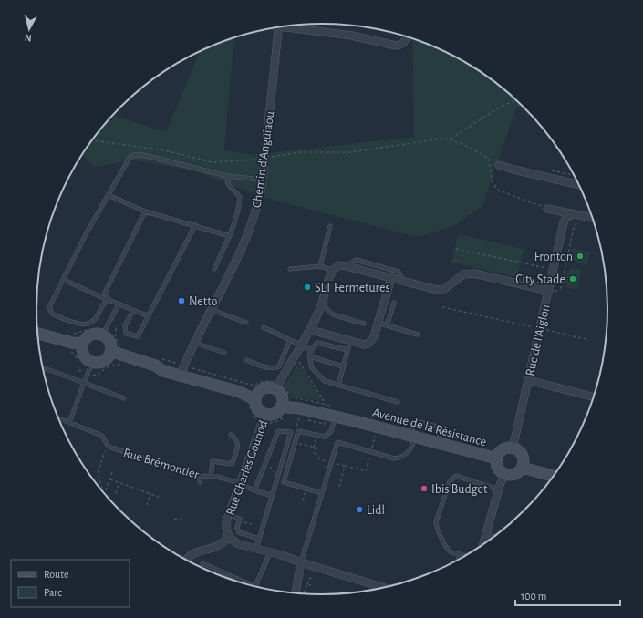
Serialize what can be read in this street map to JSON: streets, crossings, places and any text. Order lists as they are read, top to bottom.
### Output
{
  "streets": {
    "main road": ["Avenue de la Résistance"],
    "street": ["Chemin d'Anguiaou", "Rue de l'Aiglon", "Rue Charles Gounod"],
    "lane": ["Rue Brémontier"]
  },
  "crossings": [
    ["Rue de l'Aiglon", "Avenue de la Résistance"],
    ["Rue Brémontier", "Rue Charles Gounod"]
  ],
  "places": [
    "Fronton",
    "City Stade",
    "SLT Fermetures",
    "Netto",
    "Ibis Budget",
    "Lidl"
  ],
  "legend": ["Route", "Parc"],
  "scale_bar": "100 m",
  "north": "bottom"
}
